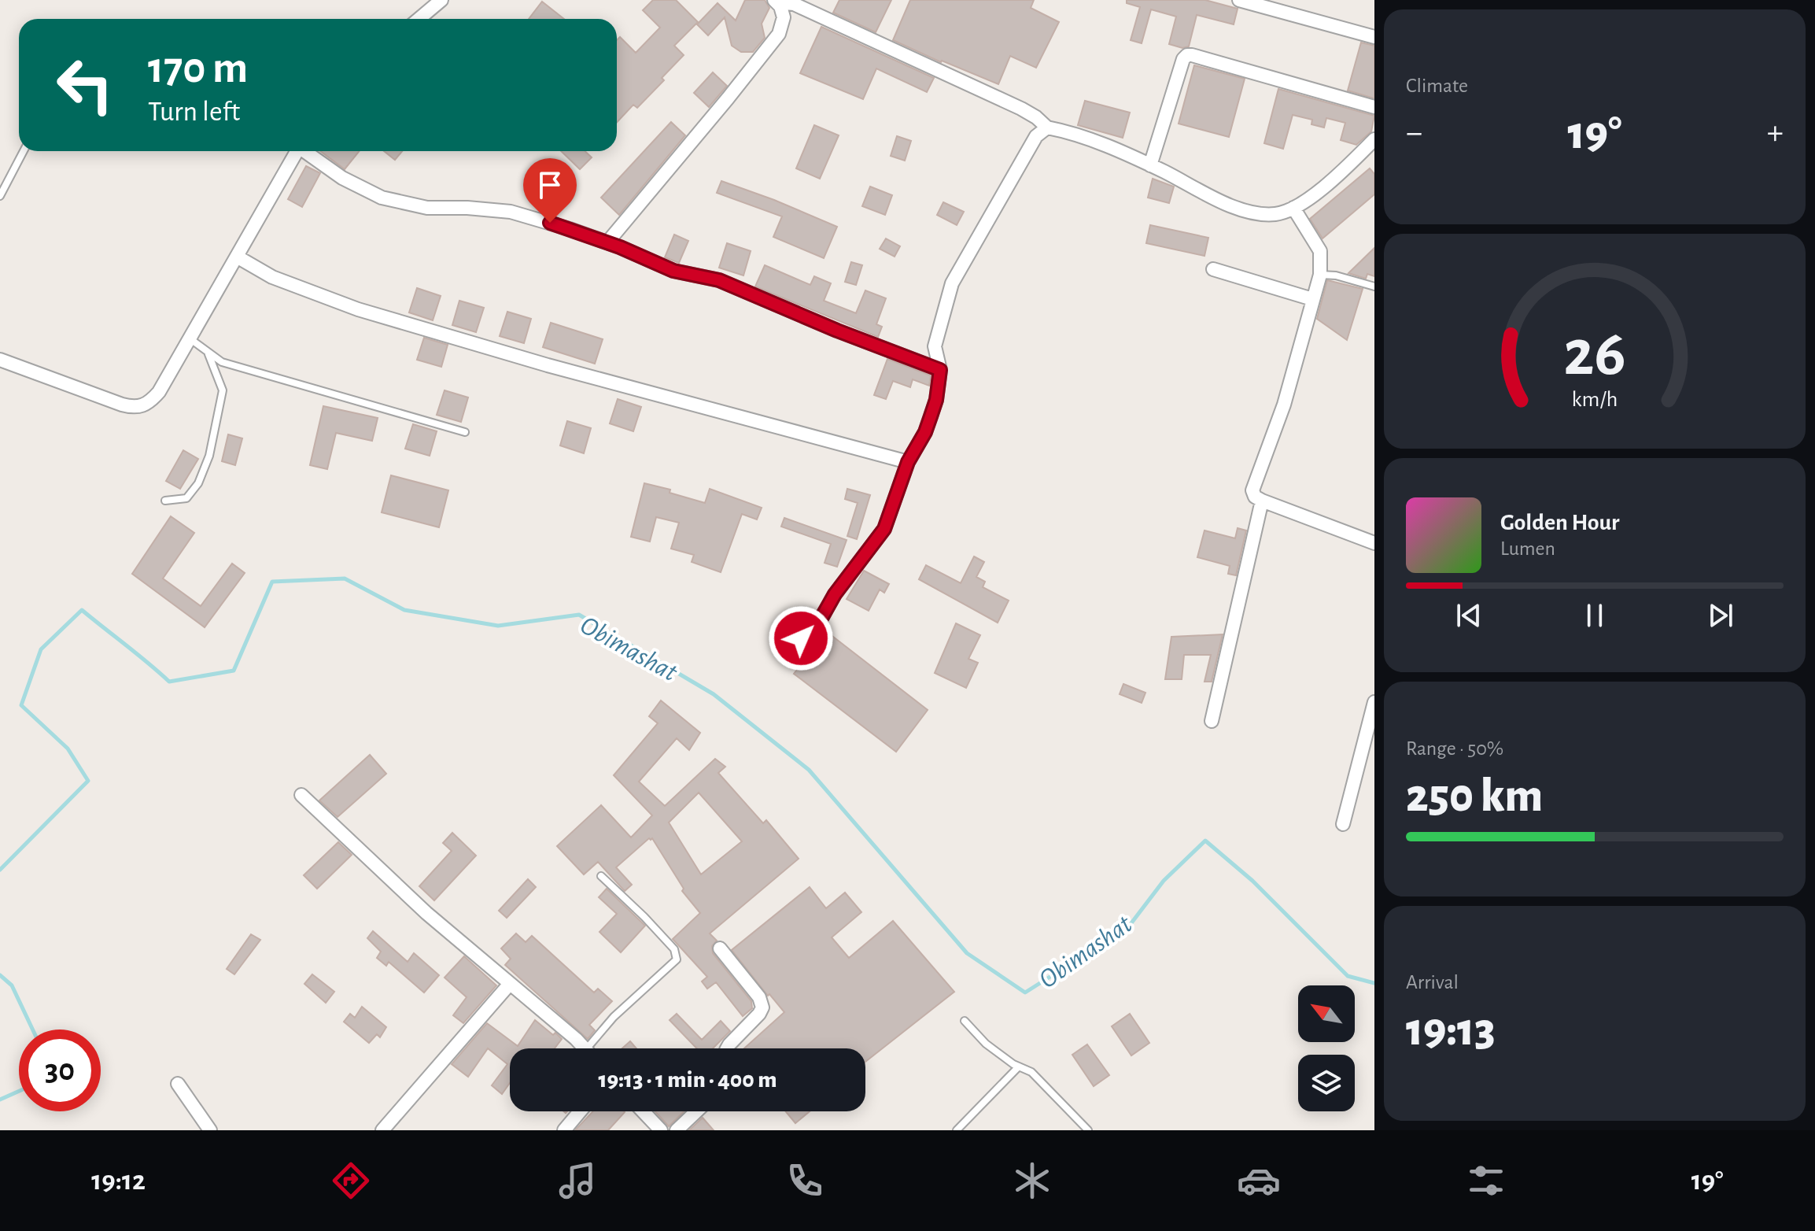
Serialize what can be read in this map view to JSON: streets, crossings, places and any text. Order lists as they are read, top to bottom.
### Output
{
  "water": ["Obimashat"],
  "north": "top left",
  "page": {
    "tile": [
      "Climate",
      ["Range · 50%", "250 km"],
      ["Arrival", "19:13"]
    ],
    "turn": ["170 m", "Turn left"],
    "heat": ["−", "19°", "+"],
    "song": ["Golden Hour", "Lumen"],
    "limit": "30",
    "trip": "19:13 · 1 min · 400 m",
    "tabs": ["19:12", "19°"],
    "gauge": ["26", "km/h"]
  }
}
